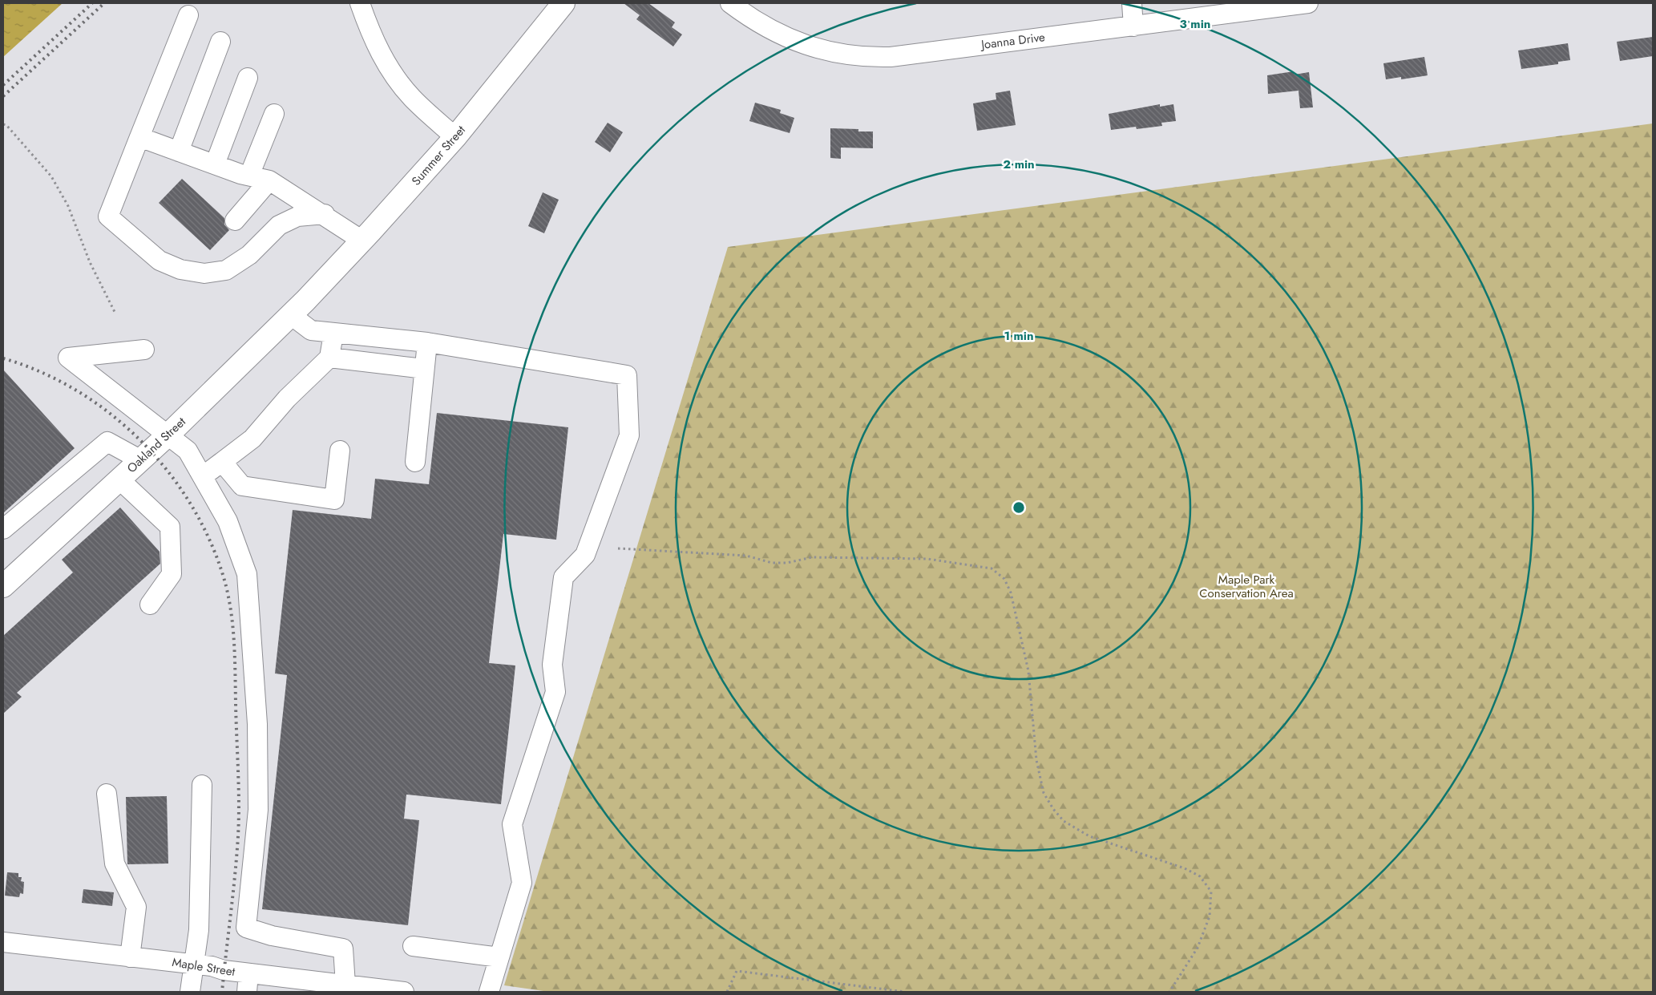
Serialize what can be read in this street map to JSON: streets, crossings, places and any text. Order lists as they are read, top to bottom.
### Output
{
  "streets": {
    "main road": ["Summer Street", "Oakland Street"],
    "street": ["Joanna Drive", "Maple Street"]
  },
  "crossings": [
    ["Summer Street", "Oakland Street"]
  ],
  "parks": ["Maple Park Conservation Area"],
  "rings": ["3 min", "2 min", "1 min"]
}
